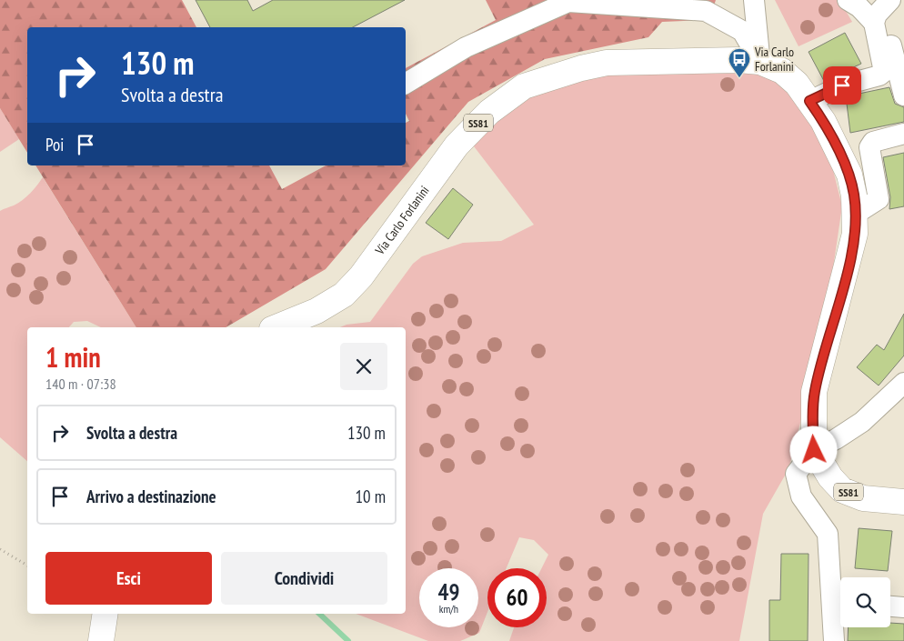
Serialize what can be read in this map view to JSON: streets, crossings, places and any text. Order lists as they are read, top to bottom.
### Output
{
  "streets": {
    "main road": ["SS81", "Via Carlo Forlanini"]
  },
  "crossings": [
    ["SS81", "Via Carlo Forlanini"]
  ],
  "places": {
    "bus stop": ["Via Carlo Forlanini"]
  },
  "page": {
    "turn": ["130 m", "Svolta a destra"],
    "then": "Poi",
    "heading": ["1 min", "140 m · 07:38"],
    "list": [
      {
        "name": "Svolta a destra",
        "value": "130 m"
      },
      {
        "name": "Arrivo a destinazione",
        "value": "10 m"
      }
    ],
    "buttons": ["Esci", "Condividi"],
    "speed": "49 km/h",
    "limit": "60"
  }
}
